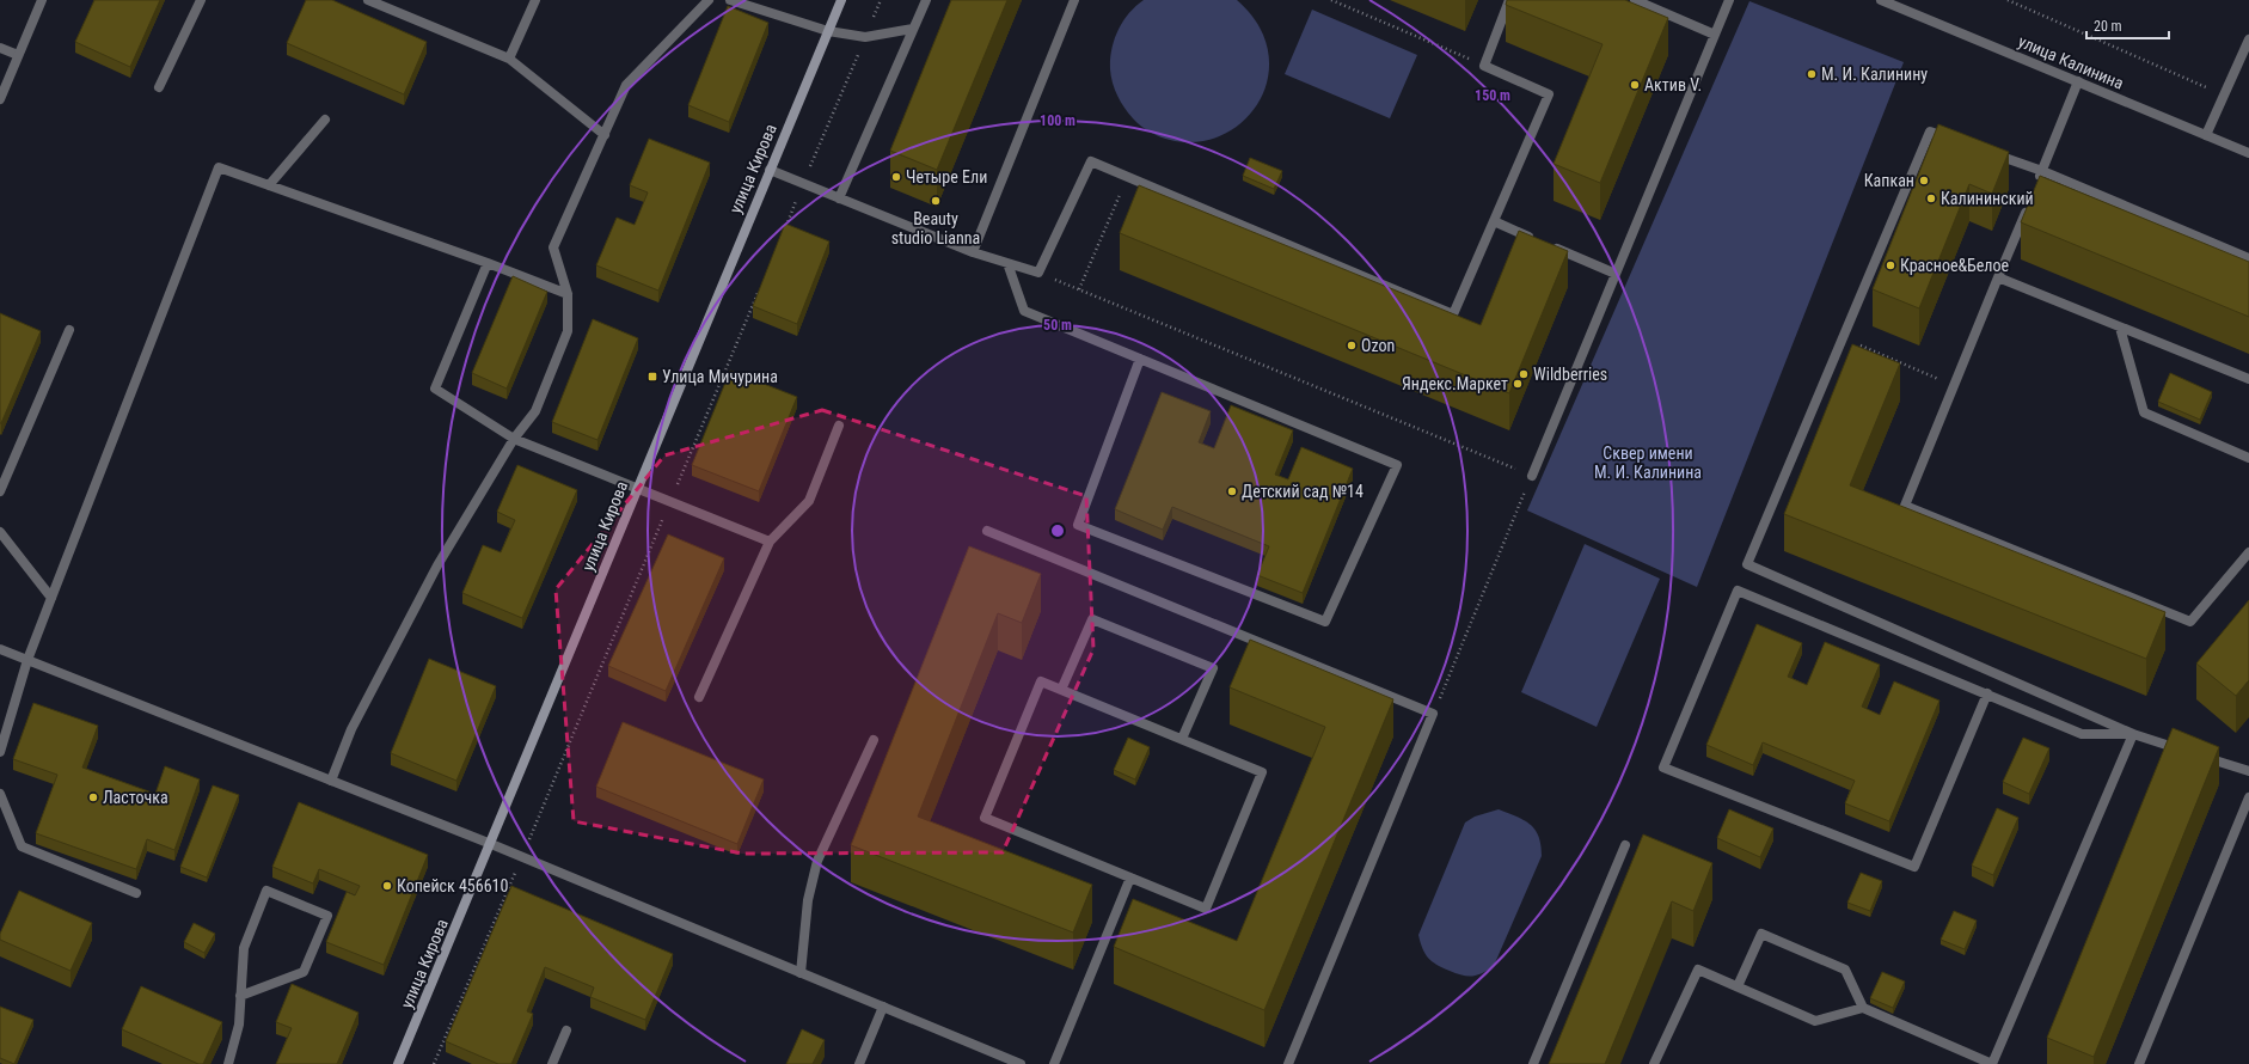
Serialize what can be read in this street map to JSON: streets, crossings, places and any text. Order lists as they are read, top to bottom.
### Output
{
  "streets": {
    "main road": ["улица Кирова"],
    "street": ["улица Калинина"]
  },
  "parks": ["Сквер имени М. И. Калинина"],
  "places": {
    "other": [
      "М. И. Калинину",
      "Актив V.",
      "Четыре Ели",
      "Капкан",
      "Калининский",
      "Beauty studio Lianna",
      "Красное&Белое",
      "Ozon",
      "Wildberries",
      "Яндекс.Маркет",
      "Детский сад №14",
      "Ласточка",
      "Копейск 456610"
    ],
    "transit": ["Улица Мичурина"]
  },
  "scale_bar": "20 m",
  "rings": ["150 m", "100 m", "50 m"]
}
